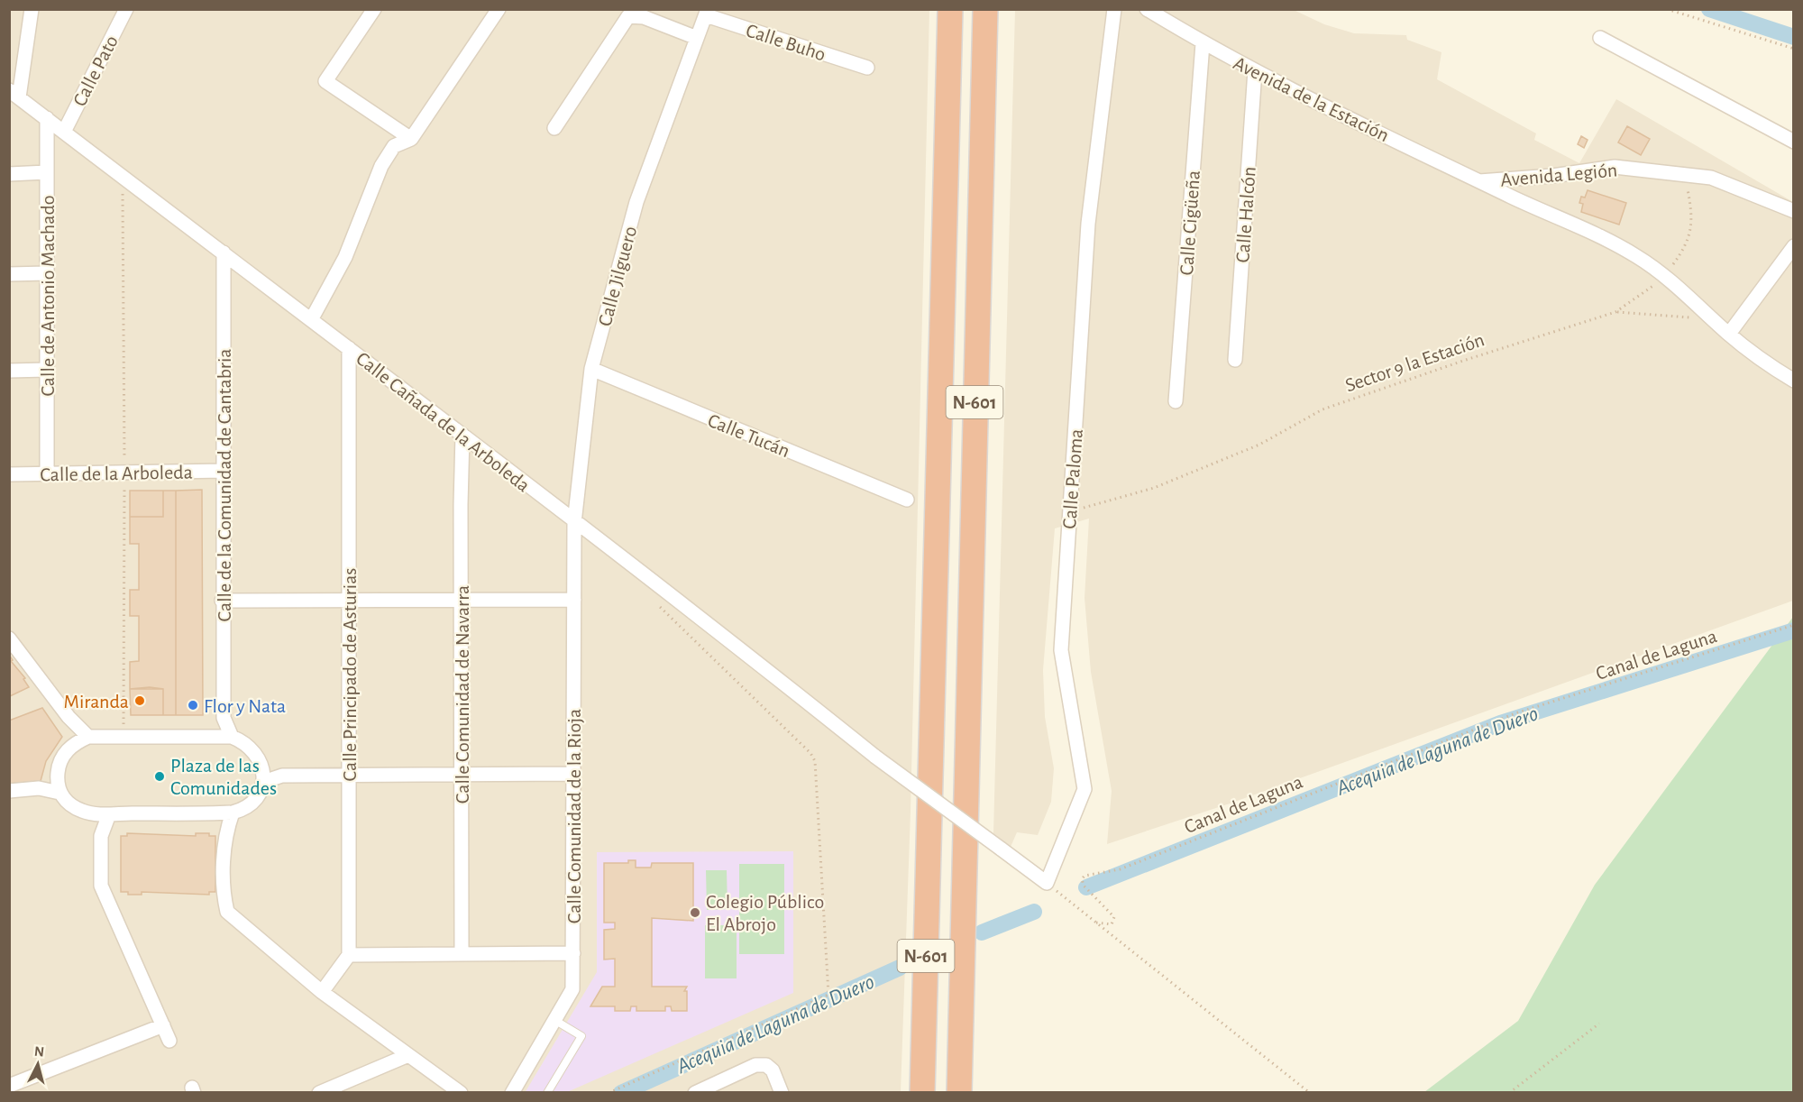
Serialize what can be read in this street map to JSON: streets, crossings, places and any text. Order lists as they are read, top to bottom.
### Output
{
  "streets": {
    "highway": ["N-601"],
    "street": [
      "Calle Buho",
      "Calle Pato",
      "Avenida de la Estación",
      "Avenida Legión",
      "Calle Halcón",
      "Calle Cigüeña",
      "Calle Jilguero",
      "Calle de Antonio Machado",
      "Calle Cañada de la Arboleda",
      "Calle Tucán",
      "Calle de la Arboleda",
      "Calle Paloma",
      "Calle de la Comunidad de Cantabria",
      "Calle Principado de Asturias",
      "Calle Comunidad de Navarra",
      "Calle Comunidad de la Rioja"
    ],
    "path": ["Sector 9 la Estación", "Canal de Laguna"]
  },
  "crossings": [
    ["Calle Buho", "Calle Jilguero"],
    ["Calle Pato", "Calle Cañada de la Arboleda"],
    ["Avenida de la Estación", "Avenida Legión"],
    ["Avenida de la Estación", "Calle Halcón"],
    ["Avenida de la Estación", "Calle Cigüeña"],
    ["Avenida de la Estación", "Sector 9 la Estación"],
    ["Avenida Legión", "Sector 9 la Estación"],
    ["Calle Jilguero", "Calle Cañada de la Arboleda"],
    ["Calle Jilguero", "Calle Tucán"],
    ["Calle Jilguero", "Calle Comunidad de la Rioja"],
    ["Calle de Antonio Machado", "Calle Cañada de la Arboleda"],
    ["Calle de Antonio Machado", "Calle de la Arboleda"],
    ["Sector 9 la Estación", "Calle Paloma"],
    ["Calle Cañada de la Arboleda", "Calle Paloma"],
    ["Calle Cañada de la Arboleda", "Calle de la Comunidad de Cantabria"],
    ["Calle Cañada de la Arboleda", "Calle Principado de Asturias"],
    ["Calle Cañada de la Arboleda", "Calle Comunidad de Navarra"],
    ["Calle Cañada de la Arboleda", "Calle Comunidad de la Rioja"],
    ["Calle de la Arboleda", "Calle de la Comunidad de Cantabria"]
  ],
  "water": ["Acequia de Laguna de Duero"],
  "places": [
    "Miranda",
    "Flor y Nata",
    "Plaza de las Comunidades",
    "Colegio Público El Abrojo"
  ],
  "north": "top"
}
